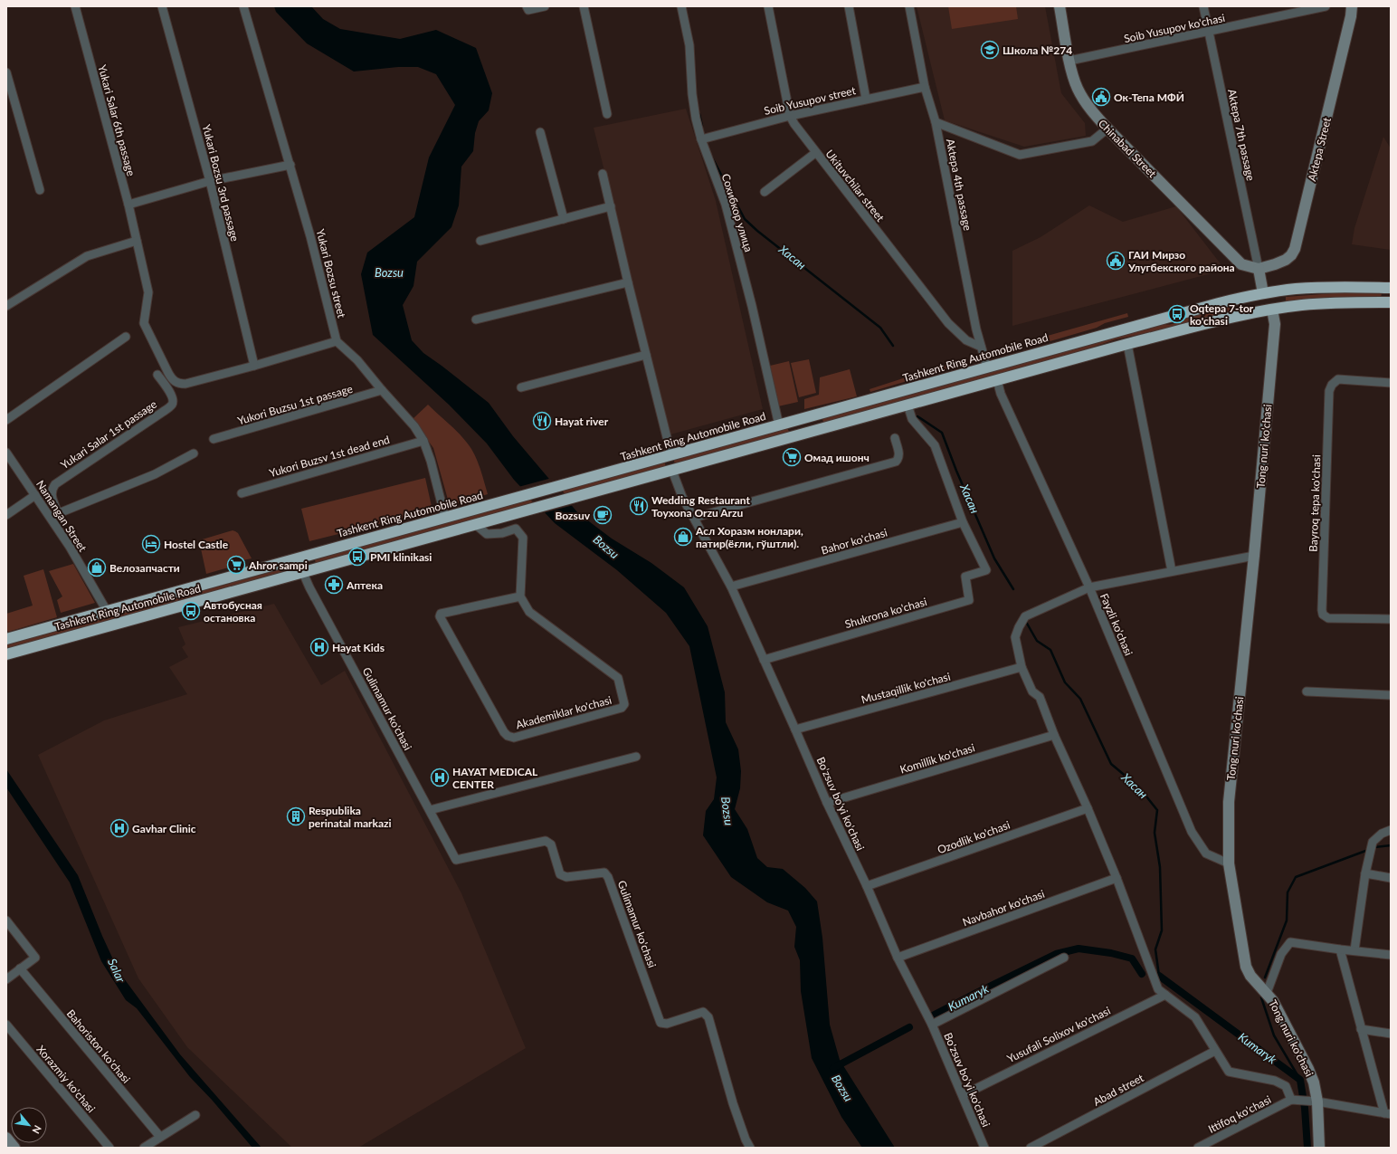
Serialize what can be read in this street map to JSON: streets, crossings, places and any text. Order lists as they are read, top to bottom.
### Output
{
  "streets": {
    "highway": ["Tashkent Ring Automobile Road"],
    "street": [
      "Soib Yusupov ko'chasi",
      "Soib Yusupov street",
      "Yukari Salar 6th passage",
      "Aktepa 7th passage",
      "Chinabad Street",
      "Aktepa Street",
      "Yukari Bozsu 3rd passage",
      "Aktepa 4th passage",
      "Ukituvchilar street",
      "Сохибкор улица",
      "Yukari Bozsu street",
      "Yukori Buzsu 1st passage",
      "Yukari Salar 1st passage",
      "Tong nuri ko'chasi",
      "Yukori Buzsv 1st dead end",
      "Bayroq tepa ko'chasi",
      "Namangan Street",
      "Bahor ko'chasi",
      "Shukrona ko'chasi",
      "Fayzli ko'chasi",
      "Mustaqillik ko'chasi",
      "Gulimamur ko'chasi",
      "Akademiklar ko'chasi",
      "Komillik ko'chasi",
      "Bo'zsuv bo'yi ko'chasi",
      "Ozodlik ko'chasi",
      "Navbahor ko'chasi",
      "Yusufali Solixov ko'chasi",
      "Bahoriston ko'chasi",
      "Xorazmiy ko'chasi",
      "Abad street",
      "Ittifoq ko'chasi"
    ]
  },
  "crossings": [
    ["Soib Yusupov ko'chasi", "Aktepa 7th passage"],
    ["Soib Yusupov ko'chasi", "Chinabad Street"],
    ["Soib Yusupov street", "Aktepa 4th passage"],
    ["Soib Yusupov street", "Ukituvchilar street"],
    ["Soib Yusupov street", "Сохибкор улица"],
    ["Yukari Salar 6th passage", "Yukari Bozsu 3rd passage"],
    ["Yukari Salar 6th passage", "Yukari Bozsu street"],
    ["Aktepa 7th passage", "Chinabad Street"],
    ["Aktepa 7th passage", "Aktepa Street"],
    ["Chinabad Street", "Aktepa Street"],
    ["Aktepa 4th passage", "Ukituvchilar street"],
    ["Aktepa 4th passage", "Tashkent Ring Automobile Road"],
    ["Сохибкор улица", "Tashkent Ring Automobile Road"],
    ["Tashkent Ring Automobile Road", "Tong nuri ko'chasi"],
    ["Tashkent Ring Automobile Road", "Namangan Street"],
    ["Tashkent Ring Automobile Road", "Fayzli ko'chasi"],
    ["Tashkent Ring Automobile Road", "Gulimamur ko'chasi"],
    ["Tashkent Ring Automobile Road", "Bo'zsuv bo'yi ko'chasi"],
    ["Tong nuri ko'chasi", "Fayzli ko'chasi"],
    ["Bahor ko'chasi", "Shukrona ko'chasi"],
    ["Bahor ko'chasi", "Bo'zsuv bo'yi ko'chasi"],
    ["Shukrona ko'chasi", "Bo'zsuv bo'yi ko'chasi"],
    ["Mustaqillik ko'chasi", "Bo'zsuv bo'yi ko'chasi"],
    ["Komillik ko'chasi", "Bo'zsuv bo'yi ko'chasi"],
    ["Bo'zsuv bo'yi ko'chasi", "Ozodlik ko'chasi"],
    ["Bo'zsuv bo'yi ko'chasi", "Navbahor ko'chasi"],
    ["Bo'zsuv bo'yi ko'chasi", "Yusufali Solixov ko'chasi"]
  ],
  "water": [
    "Хасан",
    "Bozsu",
    "Salar",
    "Kumaryk"
  ],
  "places": {
    "school or university": ["Школа №274"],
    "public building": ["Ок-Тепа МФЙ", "ГАИ Мирзо Улугбекского района"],
    "bus stop": ["Oqtepa 7-tor ko'chasi", "PMI klinikasi", "Автобусная остановка"],
    "restaurant": ["Hayat river", "Wedding Restaurant Toyxona Orzu Arzu"],
    "supermarket": ["Омад ишонч", "Ahror sampi"],
    "cafe": ["Bozsuv"],
    "shop": ["Асл Хоразм нонлари, патир(ёғли, гўштли).", "Велозапчасти"],
    "hotel": ["Hostel Castle"],
    "pharmacy": ["Аптека"],
    "hospital": ["Hayat Kids", "HAYAT MEDICAL CENTER", "Gavhar Clinic"],
    "building": ["Respublika perinatal markazi"]
  },
  "north": "bottom right"
}
